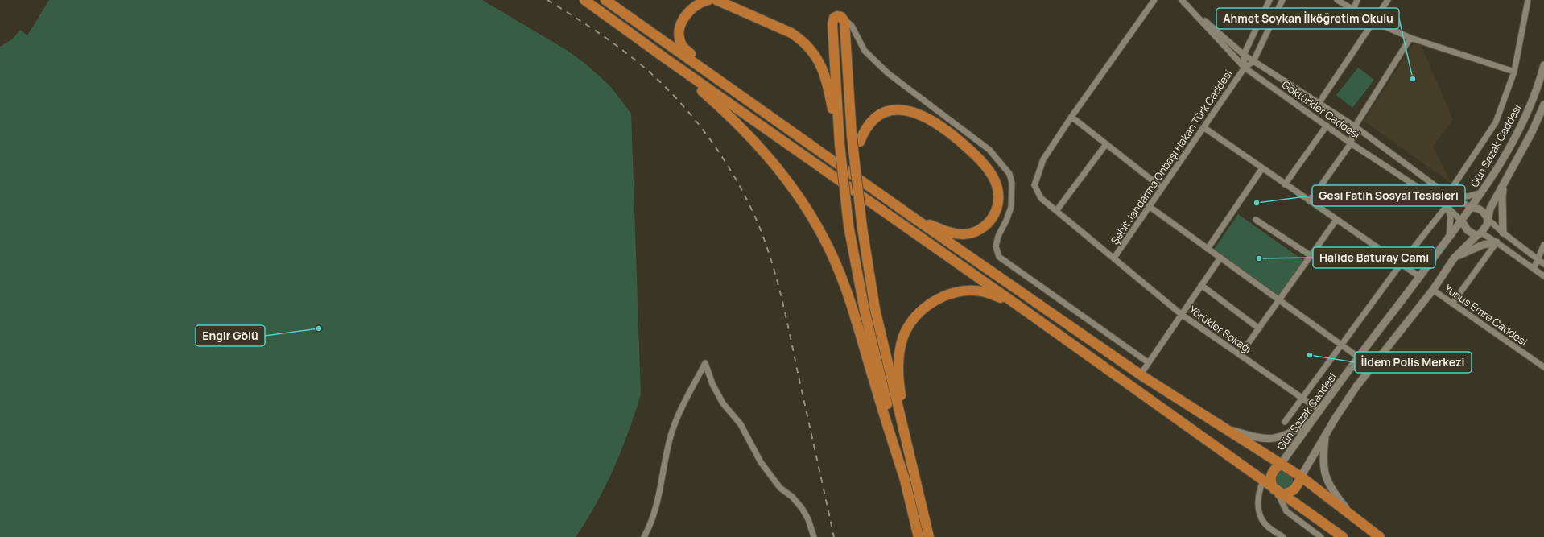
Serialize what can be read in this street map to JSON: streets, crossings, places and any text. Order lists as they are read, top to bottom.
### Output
{
  "streets": {
    "street": [
      "Göktürkler Caddesi",
      "Gün Sazak Caddesi",
      "Şehit Jandarma Onbaşı Hakan Türk Caddesi",
      "Yunus Emre Caddesi",
      "Yörükler Sokağı"
    ]
  },
  "crossings": [
    ["Göktürkler Caddesi", "Gün Sazak Caddesi"],
    ["Göktürkler Caddesi", "Şehit Jandarma Onbaşı Hakan Türk Caddesi"],
    ["Gün Sazak Caddesi", "Yörükler Sokağı"],
    ["Şehit Jandarma Onbaşı Hakan Türk Caddesi", "Yörükler Sokağı"]
  ],
  "places": [
    "Ahmet Soykan İlköğretim Okulu",
    "Gesi Fatih Sosyal Tesisleri",
    "Halide Baturay Cami",
    "Engir Gölü",
    "İldem Polis Merkezi"
  ]
}
